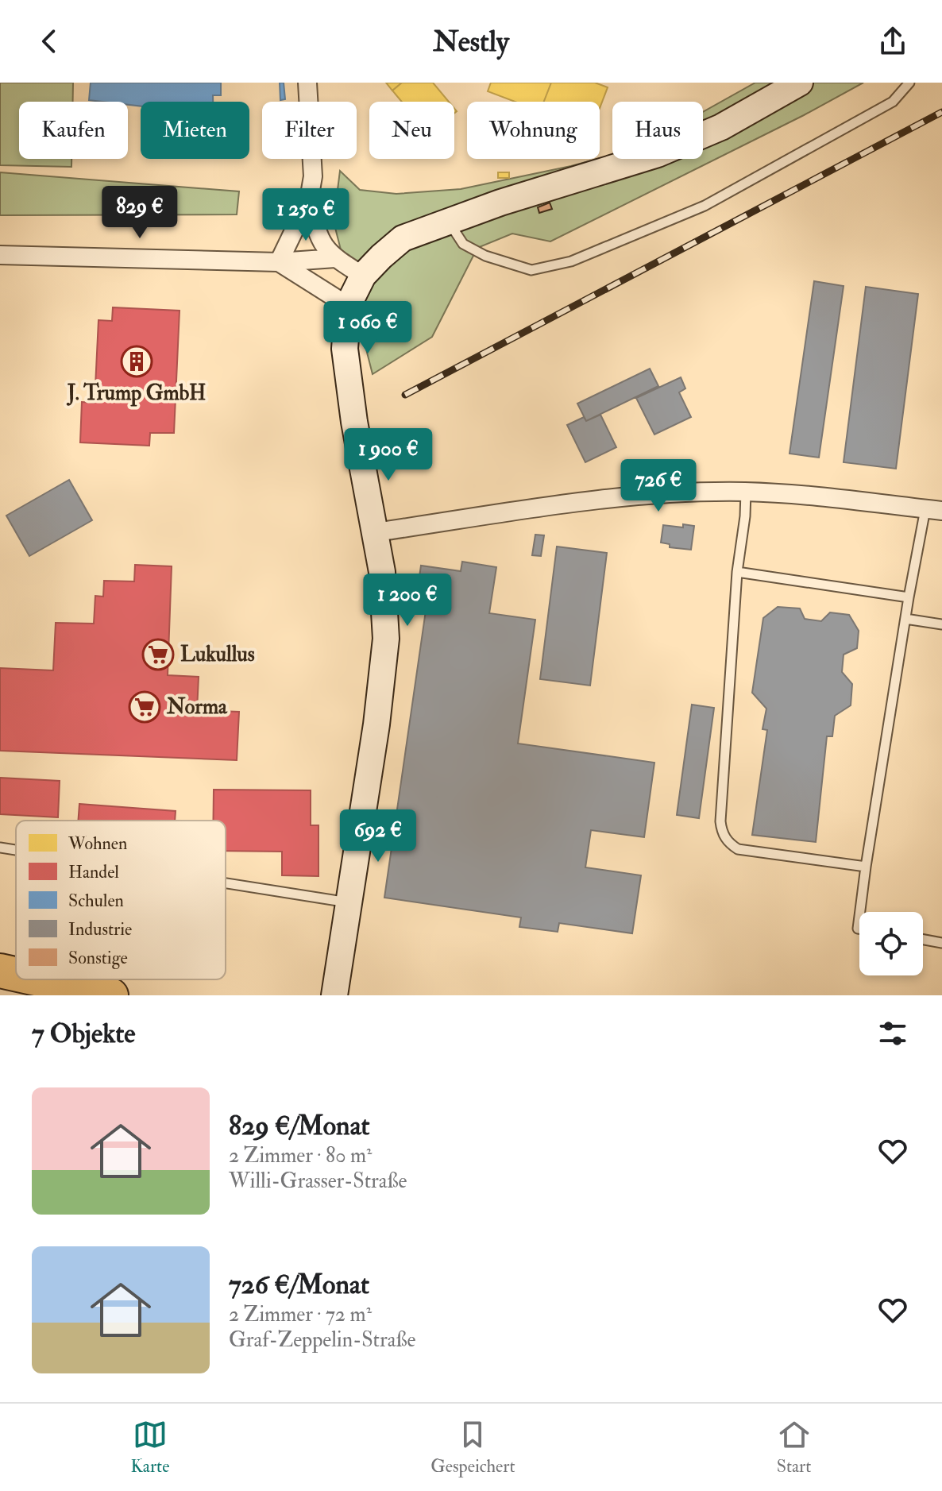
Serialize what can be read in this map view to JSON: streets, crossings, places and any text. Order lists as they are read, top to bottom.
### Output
{
  "places": {
    "building": ["J. Trump GmbH"],
    "supermarket": ["Lukullus", "Norma"]
  },
  "legend": [
    "Wohnen",
    "Handel",
    "Schulen",
    "Industrie",
    "Sonstige"
  ],
  "page": {
    "header": "Nestly",
    "chip": [
      "Kaufen",
      "Mieten",
      "Filter",
      "Neu",
      "Wohnung",
      "Haus"
    ],
    "price": [
      "829 €",
      "1 250 €",
      "1 060 €",
      "1 900 €",
      "726 €",
      "1 200 €",
      "692 €"
    ],
    "heading": "7 Objekte",
    "list": [
      {
        "name": "829 €/Monat",
        "note": "2 Zimmer · 80 m² · Willi-Grasser-Straße"
      },
      {
        "name": "726 €/Monat",
        "note": "2 Zimmer · 72 m² · Graf-Zeppelin-Straße"
      }
    ],
    "tabs": ["Karte", "Gespeichert", "Start"]
  }
}
